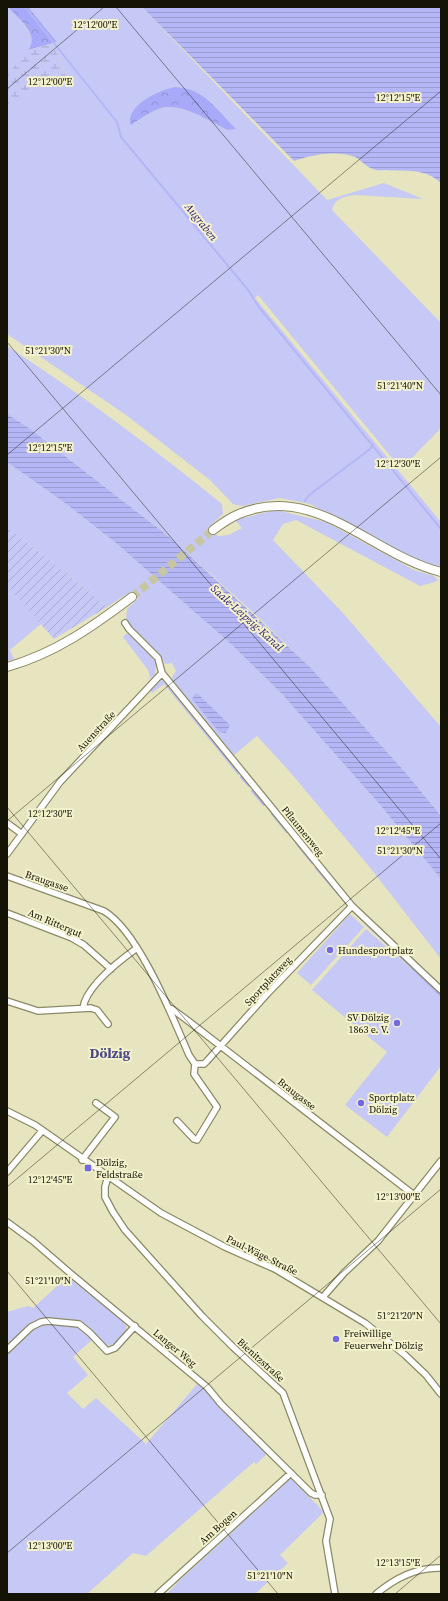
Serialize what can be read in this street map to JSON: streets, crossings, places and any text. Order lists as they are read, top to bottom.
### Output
{
  "streets": {
    "street": [
      "Auenstraße",
      "Pflaumenweg",
      "Braugasse",
      "Am Rittergut",
      "Sportplatzweg",
      "Paul-Wäge-Straße",
      "Langer Weg",
      "Bienitzstraße",
      "Am Bogen"
    ]
  },
  "crossings": [
    ["Auenstraße", "Pflaumenweg"],
    ["Pflaumenweg", "Sportplatzweg"],
    ["Braugasse", "Sportplatzweg"],
    ["Paul-Wäge-Straße", "Bienitzstraße"],
    ["Langer Weg", "Bienitzstraße"],
    ["Langer Weg", "Am Bogen"]
  ],
  "districts": ["Dölzig"],
  "water": ["Augraben", "Saale-Leipzig-Kanal"],
  "places": {
    "other": [
      "Hundesportplatz",
      "SV Dölzig 1863 e. V.",
      "Sportplatz Dölzig",
      "Freiwillige Feuerwehr Dölzig"
    ],
    "transit": ["Dölzig, Feldstraße"]
  },
  "coordinates": [
    "12°12'00\"E",
    "12°12'15\"E",
    "51°21'30\"N",
    "51°21'40\"N",
    "12°12'30\"E",
    "12°12'45\"E",
    "12°13'00\"E",
    "51°21'10\"N",
    "51°21'20\"N",
    "12°13'15\"E"
  ]
}
